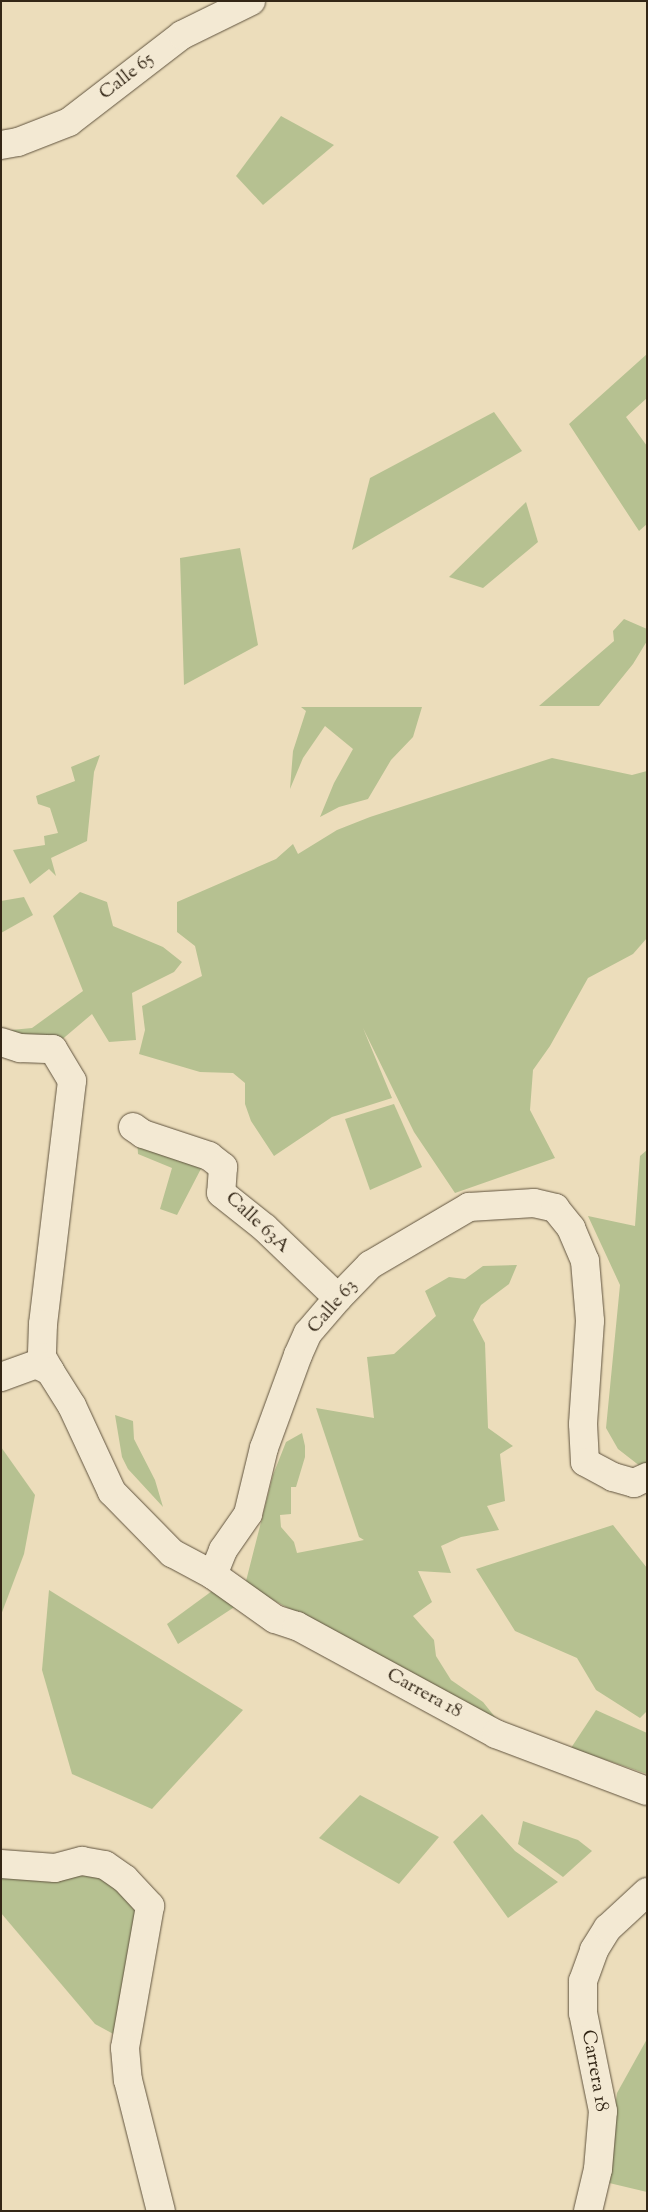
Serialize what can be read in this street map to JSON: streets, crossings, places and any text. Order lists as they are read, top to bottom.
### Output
{
  "streets": {
    "street": [
      "Calle 65",
      "Calle 63A",
      "Calle 63",
      "Carrera 18"
    ]
  },
  "crossings": [
    ["Calle 63A", "Calle 63"],
    ["Calle 63", "Carrera 18"]
  ]
}
